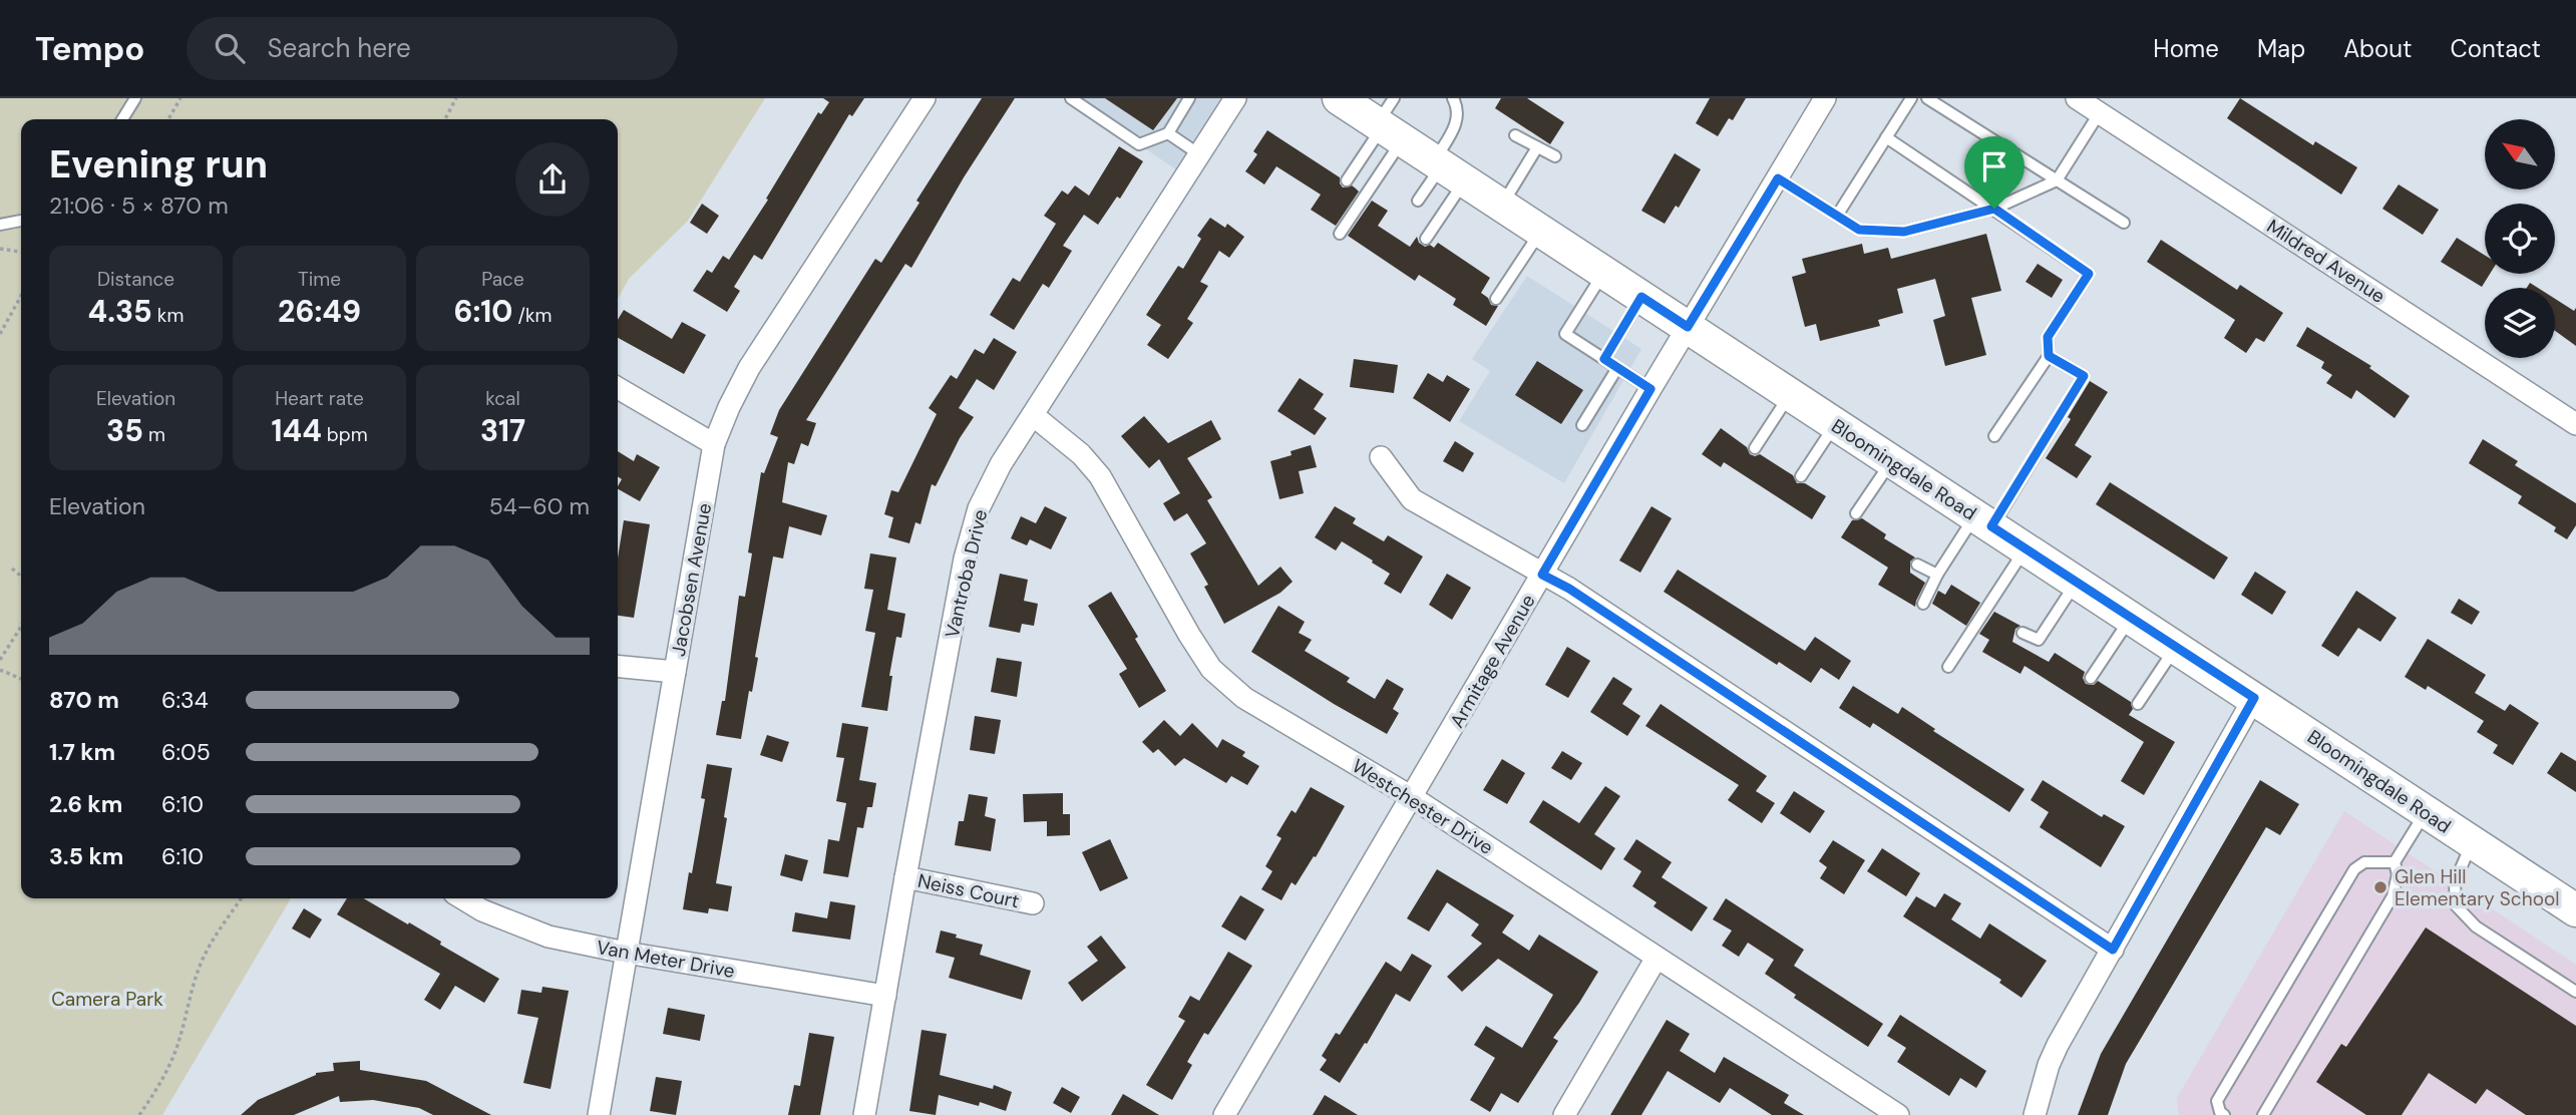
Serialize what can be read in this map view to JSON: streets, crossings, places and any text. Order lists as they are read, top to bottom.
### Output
{
  "streets": {
    "main road": ["Bloomingdale Road"],
    "street": [
      "Mildred Avenue",
      "Vantroba Drive",
      "Jacobsen Avenue",
      "Armitage Avenue",
      "Westchester Drive",
      "Neiss Court",
      "Van Meter Drive"
    ]
  },
  "crossings": [
    ["Bloomingdale Road", "Armitage Avenue"],
    ["Vantroba Drive", "Westchester Drive"],
    ["Vantroba Drive", "Neiss Court"],
    ["Vantroba Drive", "Van Meter Drive"],
    ["Jacobsen Avenue", "Van Meter Drive"],
    ["Armitage Avenue", "Westchester Drive"]
  ],
  "parks": ["Camera Park"],
  "places": ["Glen Hill Elementary School"],
  "north": "top left",
  "page": {
    "header": "Tempo",
    "search": "Search here",
    "nav": [
      "Home",
      "Map",
      "About",
      "Contact"
    ],
    "heading": ["Evening run", "21:06 · 5 × 870 m"],
    "stats": [
      ["Distance", "4.35 km"],
      ["Time", "26:49"],
      ["Pace", "6:10 /km"],
      ["Elevation", "35 m"],
      ["Heart rate", "144 bpm"],
      ["kcal", "317"]
    ],
    "chart": ["Elevation", "54–60 m"],
    "list": [
      {
        "name": "870 m",
        "note": "6:34"
      },
      {
        "name": "1.7 km",
        "note": "6:05"
      },
      {
        "name": "2.6 km",
        "note": "6:10"
      },
      {
        "name": "3.5 km",
        "note": "6:10"
      }
    ]
  }
}
